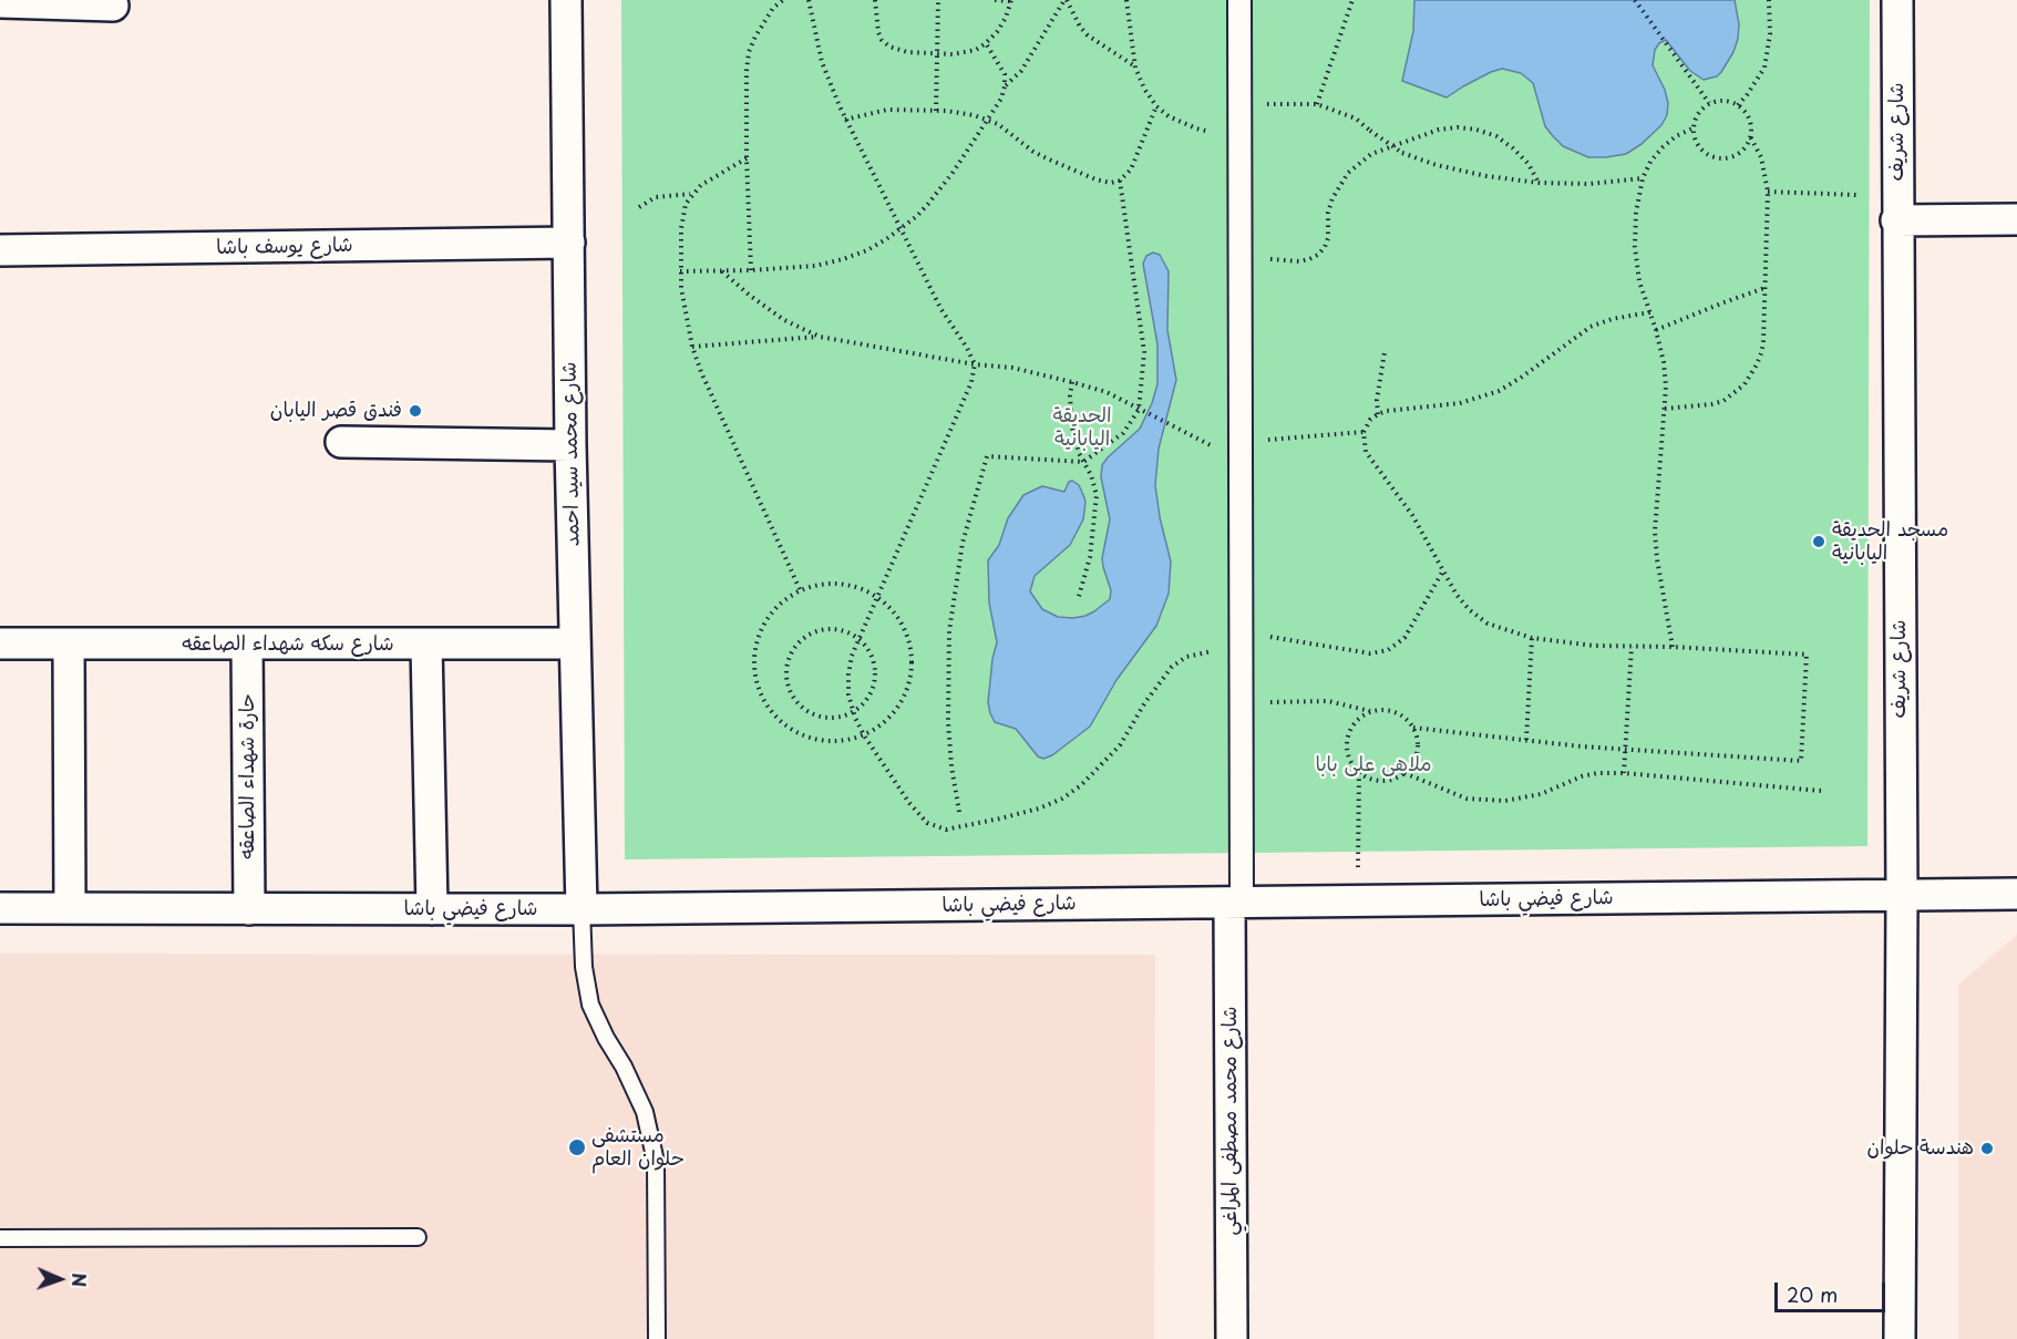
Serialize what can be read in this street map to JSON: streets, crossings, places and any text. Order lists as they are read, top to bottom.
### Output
{
  "streets": {
    "street": [
      "شارع شريف",
      "شارع يوسف باشا",
      "شارع محمد سيد احمد",
      "شارع سكه شهداء الصاعقه",
      "حارة شهداء الصاعقه",
      "شارع فيضي باشا",
      "شارع محمد مصطفى المراغي"
    ]
  },
  "crossings": [
    ["شارع شريف", "شارع فيضي باشا"],
    ["شارع يوسف باشا", "شارع محمد سيد احمد"],
    ["شارع محمد سيد احمد", "شارع سكه شهداء الصاعقه"],
    ["شارع محمد سيد احمد", "شارع فيضي باشا"],
    ["شارع سكه شهداء الصاعقه", "حارة شهداء الصاعقه"],
    ["حارة شهداء الصاعقه", "شارع فيضي باشا"],
    ["شارع فيضي باشا", "شارع محمد مصطفى المراغي"]
  ],
  "parks": ["الحديقة اليابانية", "ملاهى على بابا"],
  "places": [
    "فندق قصر اليابان",
    "مسجد الحديقة اليابانية",
    "مستشفى حلوان العام",
    "هندسة حلوان"
  ],
  "scale_bar": "20 m",
  "north": "right"
}
